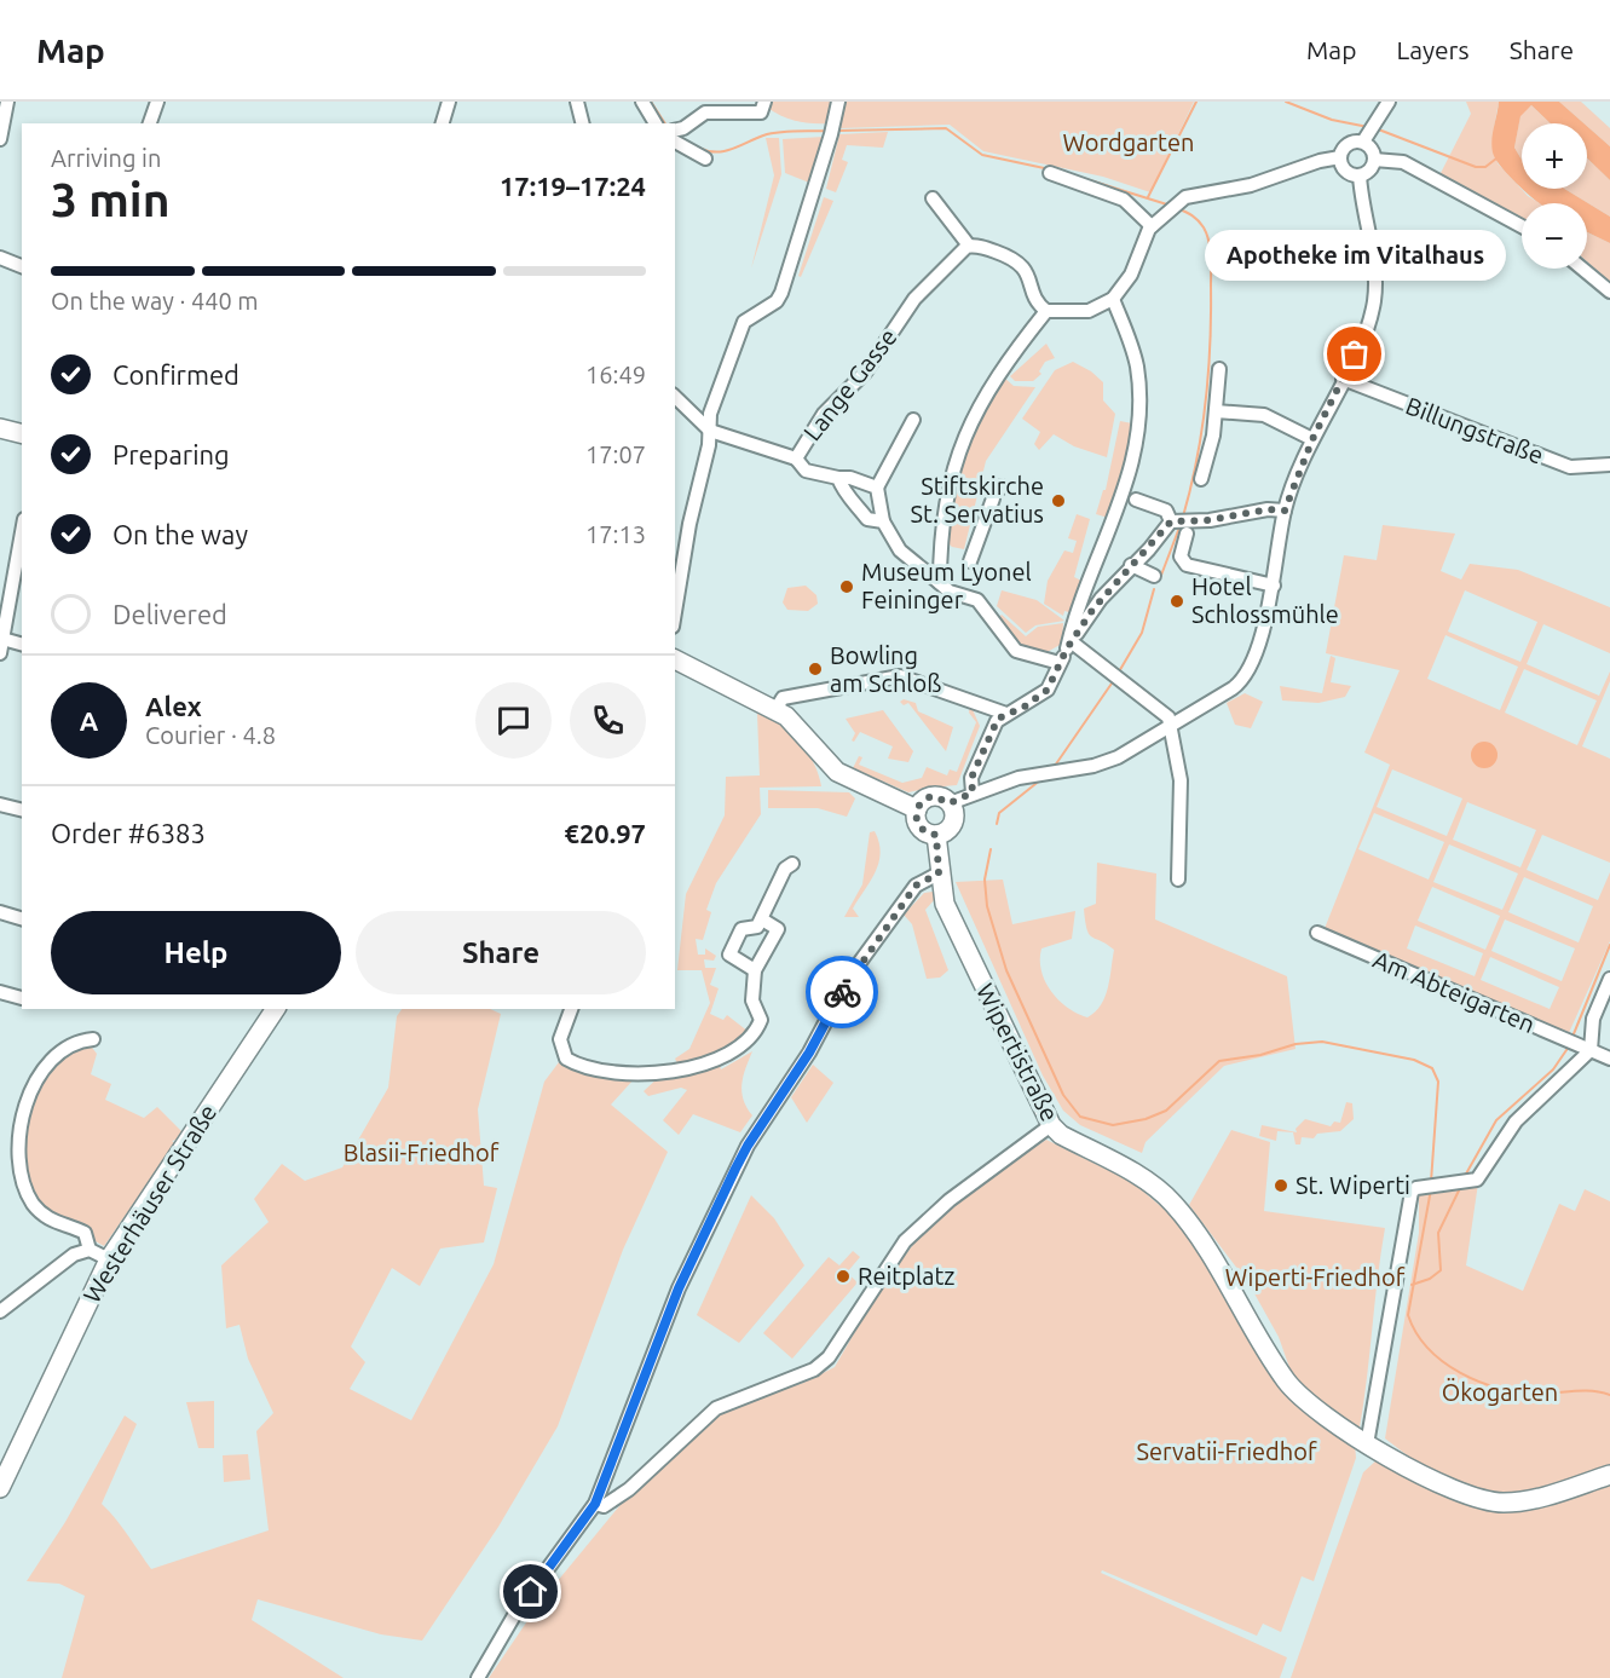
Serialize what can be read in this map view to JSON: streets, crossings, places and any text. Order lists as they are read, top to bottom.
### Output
{
  "streets": {
    "street": [
      "Lange Gasse",
      "Billungstraße",
      "Am Abteigarten",
      "Wipertistraße",
      "Westerhäuser Straße"
    ]
  },
  "parks": [
    "Wordgarten",
    "Blasii-Friedhof",
    "Wiperti-Friedhof",
    "Ökogarten",
    "Servatii-Friedhof"
  ],
  "places": [
    "Apotheke im Vitalhaus",
    "Stiftskirche St. Servatius",
    "Museum Lyonel Feininger",
    "Hotel Schlossmühle",
    "Bowling am Schloß",
    "St. Wiperti",
    "Reitplatz"
  ],
  "page": {
    "header": "Map",
    "nav": ["Map", "Layers", "Share"],
    "map_buttons": ["+", "−"],
    "heading": ["3 min", "Arriving in", "17:19–17:24"],
    "panel": [
      "Alex",
      "Courier · 4.8",
      "Order #6383",
      "€20.97"
    ],
    "bubble": "Apotheke im Vitalhaus",
    "bar": "On the way · 440 m",
    "list": [
      ["Confirmed", "16:49"],
      ["Preparing", "17:07"],
      ["On the way", "17:13"],
      "Delivered"
    ],
    "round": "A",
    "buttons": ["Help", "Share"]
  }
}
